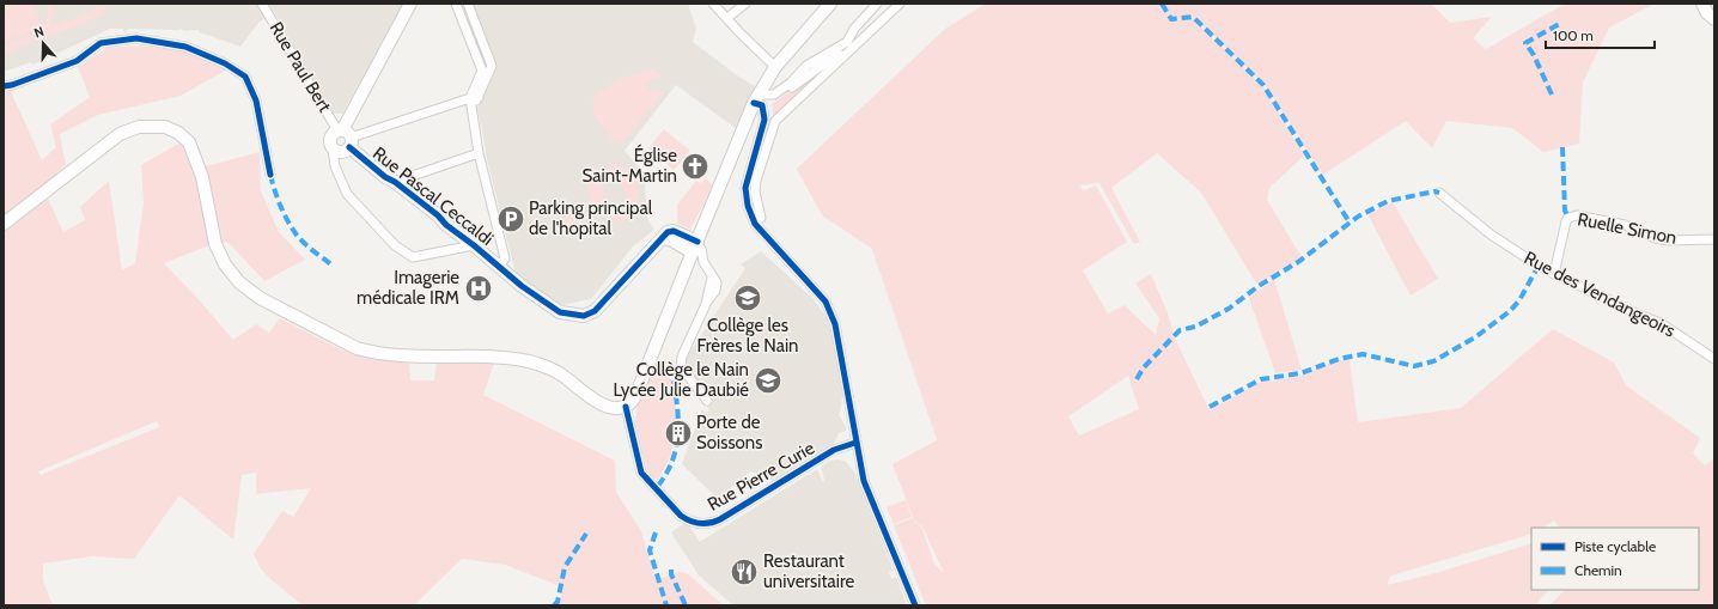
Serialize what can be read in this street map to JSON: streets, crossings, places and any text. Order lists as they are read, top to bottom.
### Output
{
  "streets": {
    "main road": ["Rue Pascal Ceccaldi"],
    "street": [
      "Rue Paul Bert",
      "Ruelle Simon",
      "Rue des Vendangeoirs",
      "Rue Pierre Curie"
    ]
  },
  "crossings": [
    ["Rue Paul Bert", "Rue Pascal Ceccaldi"],
    ["Ruelle Simon", "Rue des Vendangeoirs"]
  ],
  "places": {
    "church": ["Église Saint-Martin"],
    "parking": ["Parking principal de l'hopital"],
    "hospital": ["Imagerie médicale IRM"],
    "school or university": ["Collège les Frères le Nain", "Collège le Nain Lycée Julie Daubié"],
    "building": ["Porte de Soissons"],
    "restaurant": ["Restaurant universitaire"]
  },
  "legend": ["Piste cyclable", "Chemin"],
  "scale_bar": "100 m",
  "north": "top"
}
